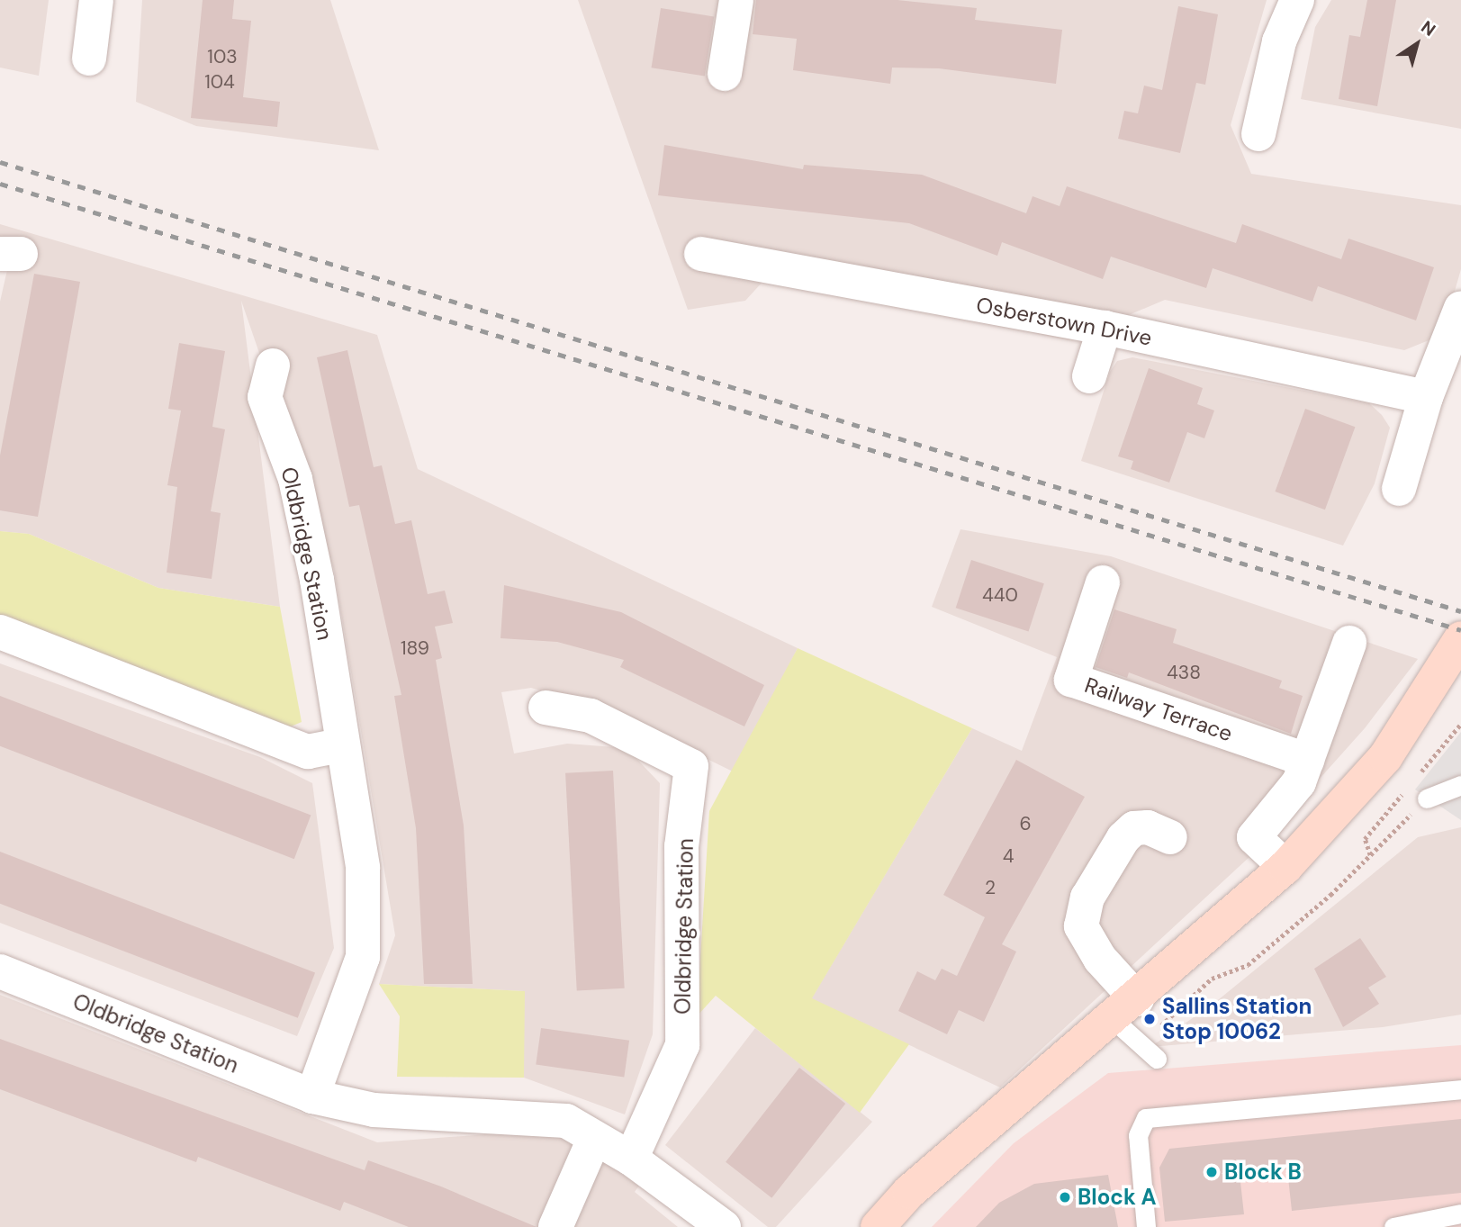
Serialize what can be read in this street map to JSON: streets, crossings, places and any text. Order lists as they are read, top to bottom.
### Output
{
  "streets": {
    "street": ["Osberstown Drive", "Oldbridge Station", "Railway Terrace"]
  },
  "places": ["Sallins Station Stop 10062", "Block B", "Block A"],
  "house_numbers": [
    "103",
    "104",
    "440",
    "189",
    "438",
    "6",
    "4",
    "2"
  ],
  "north": "top right"
}
